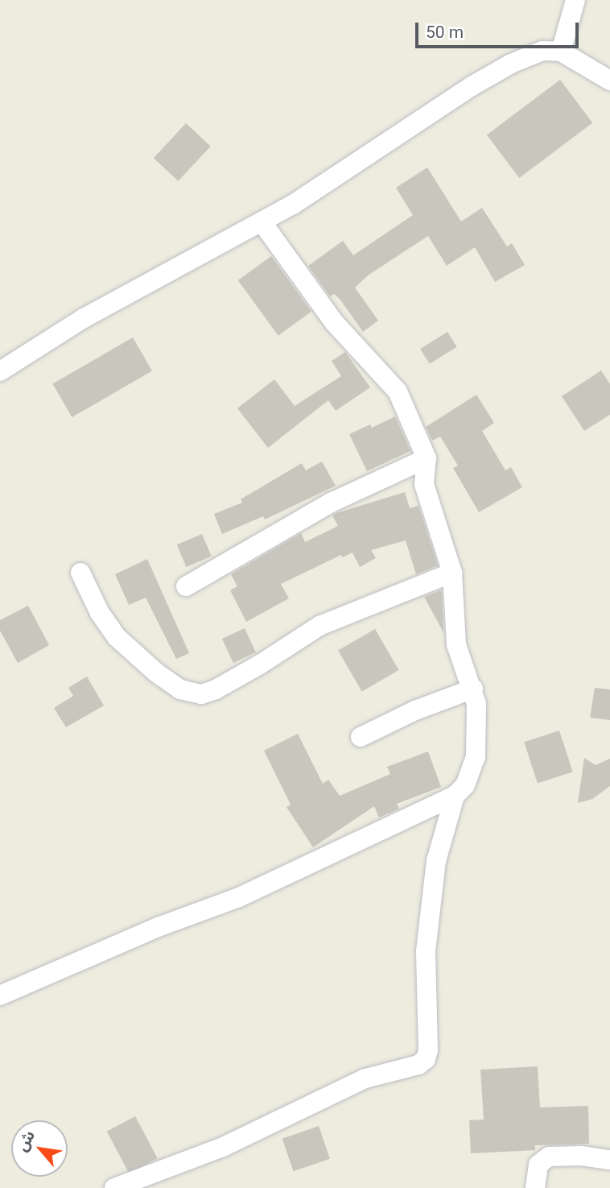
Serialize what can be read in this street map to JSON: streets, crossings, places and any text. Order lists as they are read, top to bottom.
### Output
{
  "scale_bar": "50 m",
  "north": "top left"
}
